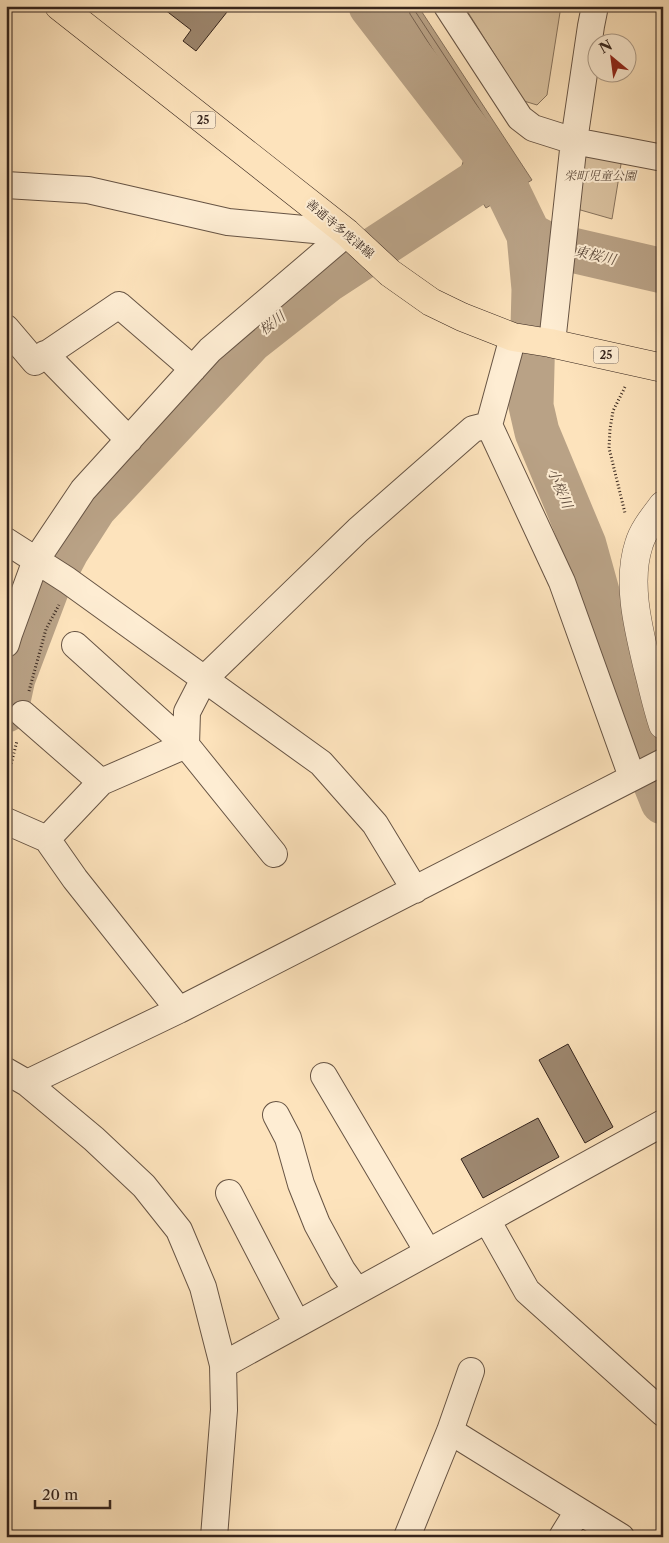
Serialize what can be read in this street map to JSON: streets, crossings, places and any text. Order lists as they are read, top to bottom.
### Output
{
  "streets": {
    "main road": ["25", "善通寺多度津線"]
  },
  "water": ["東桜川", "桜川", "小桜川"],
  "parks": ["栄町児童公園"],
  "scale_bar": "20 m",
  "north": "top left"
}
